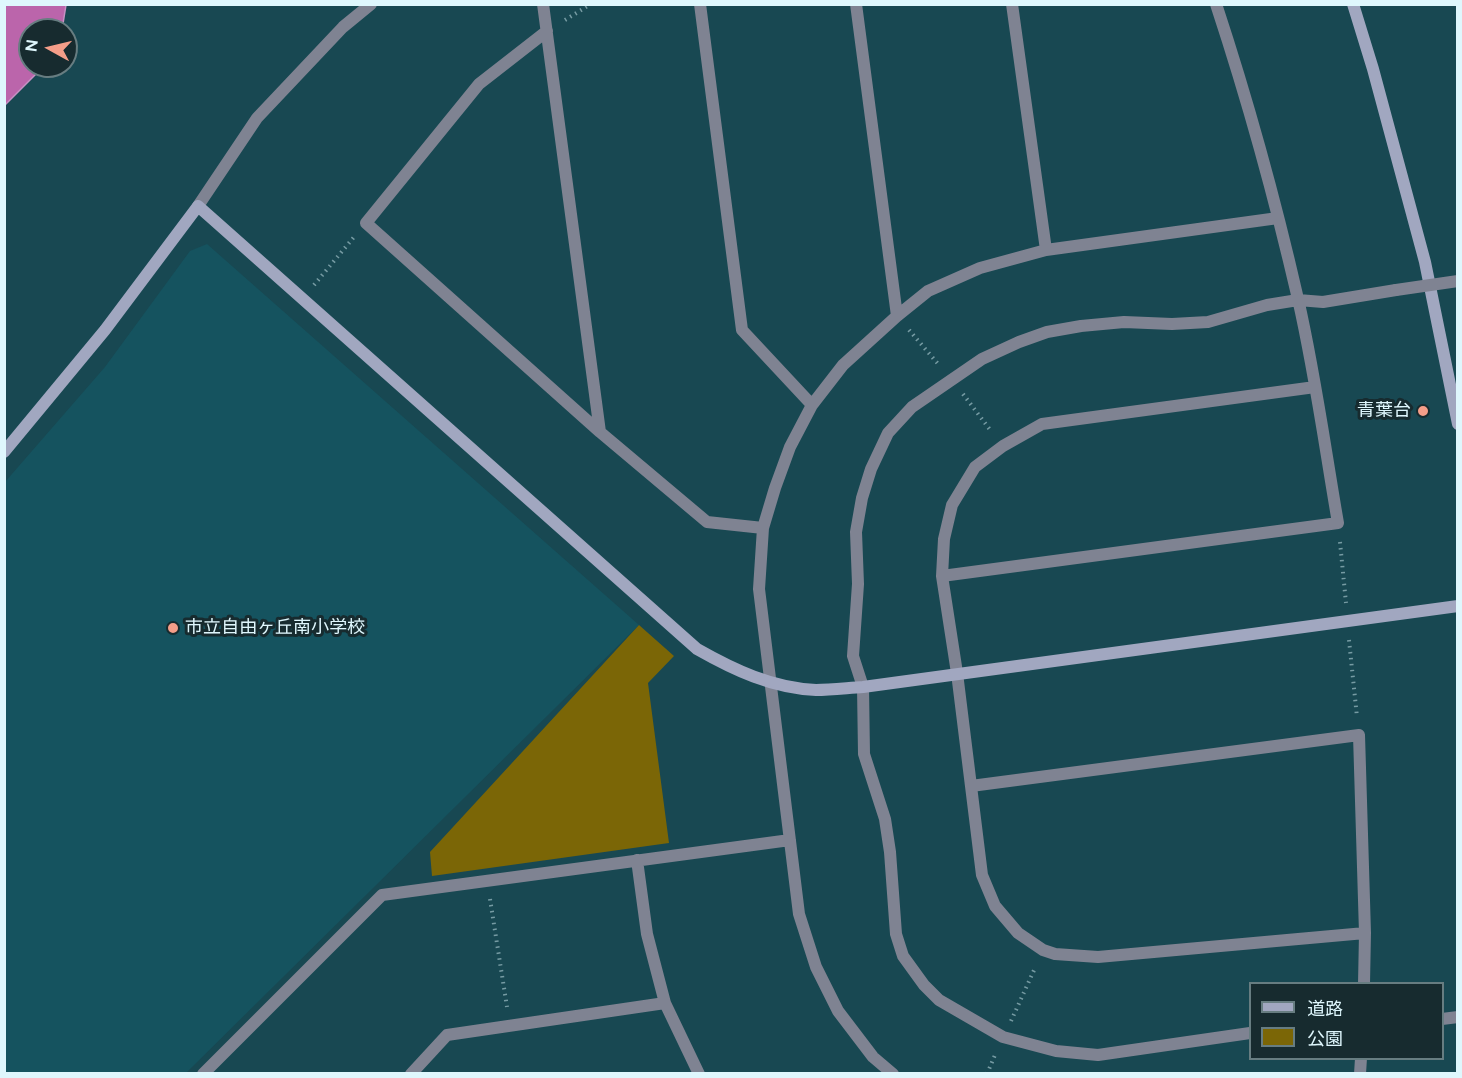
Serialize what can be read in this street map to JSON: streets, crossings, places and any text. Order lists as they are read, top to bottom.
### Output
{
  "places": ["青葉台", "市立自由ヶ丘南小学校"],
  "legend": ["道路", "公園"],
  "north": "left"
}
